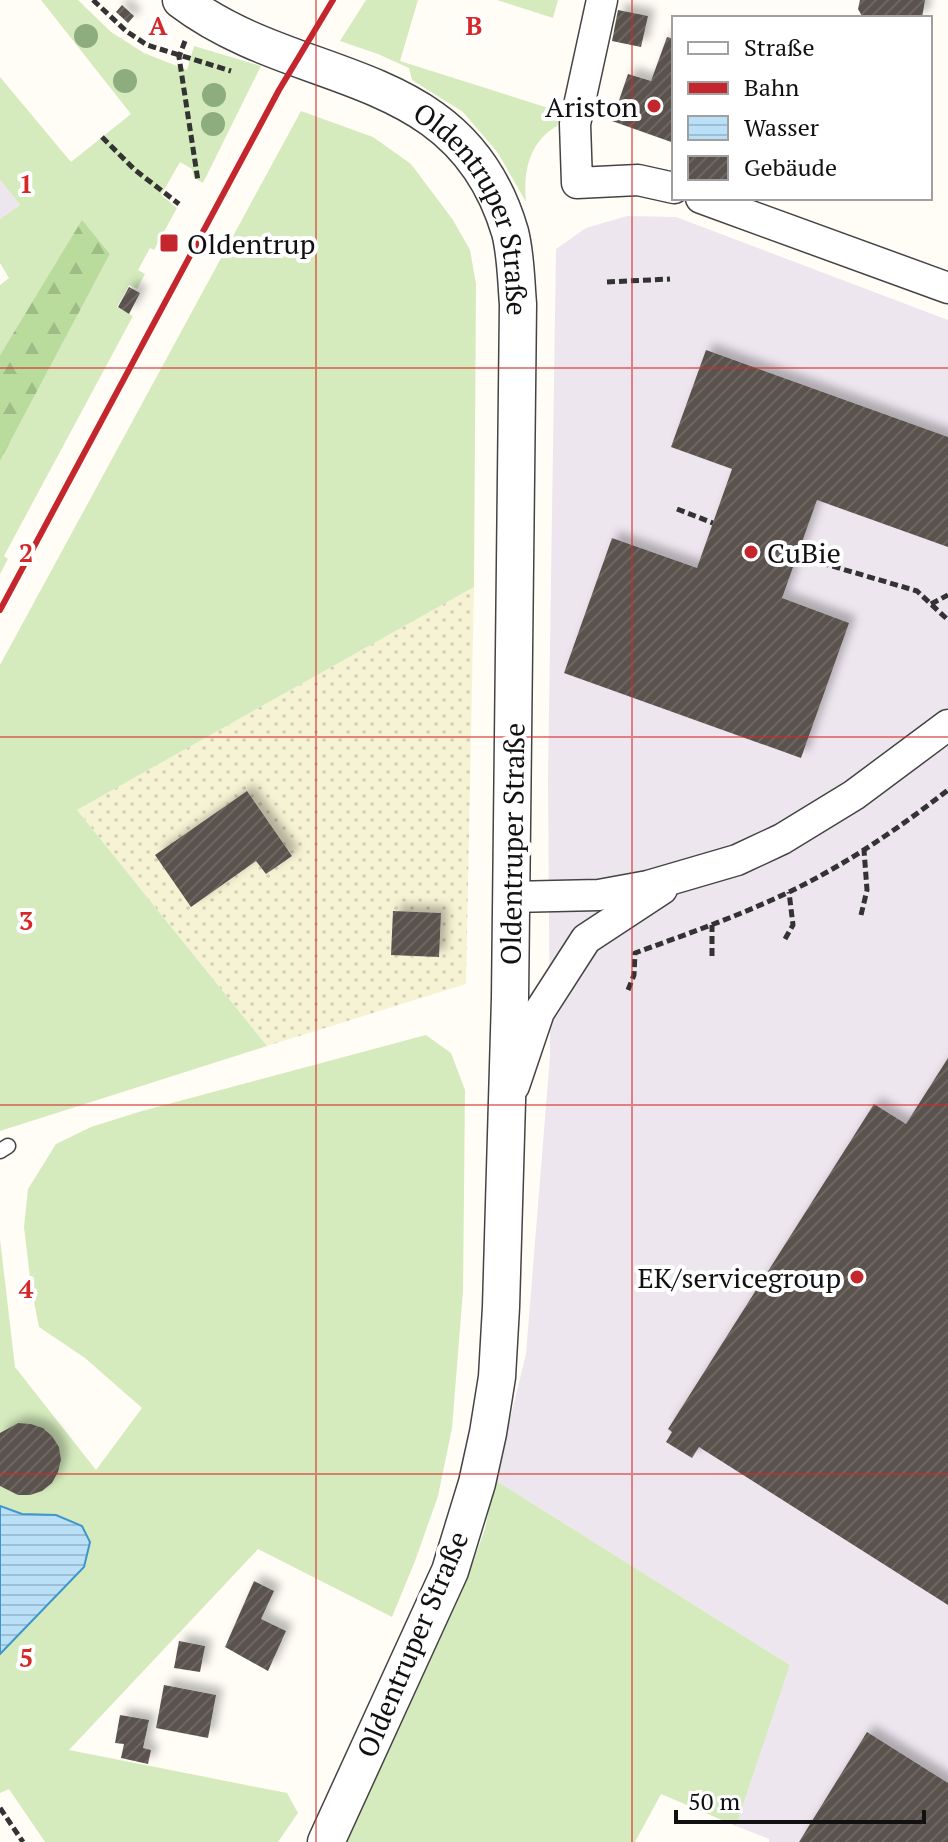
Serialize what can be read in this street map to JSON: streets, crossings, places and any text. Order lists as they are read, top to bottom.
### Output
{
  "streets": {
    "street": ["Oldentruper Straße"]
  },
  "places": {
    "other": ["Ariston", "CuBie", "EK/servicegroup"],
    "transit": ["Oldentrup"]
  },
  "legend": [
    "Straße",
    "Bahn",
    "Wasser",
    "Gebäude"
  ],
  "scale_bar": "50 m",
  "grid": {
    "columns": ["A", "B"],
    "rows": [
      "1",
      "2",
      "3",
      "4",
      "5"
    ]
  }
}
